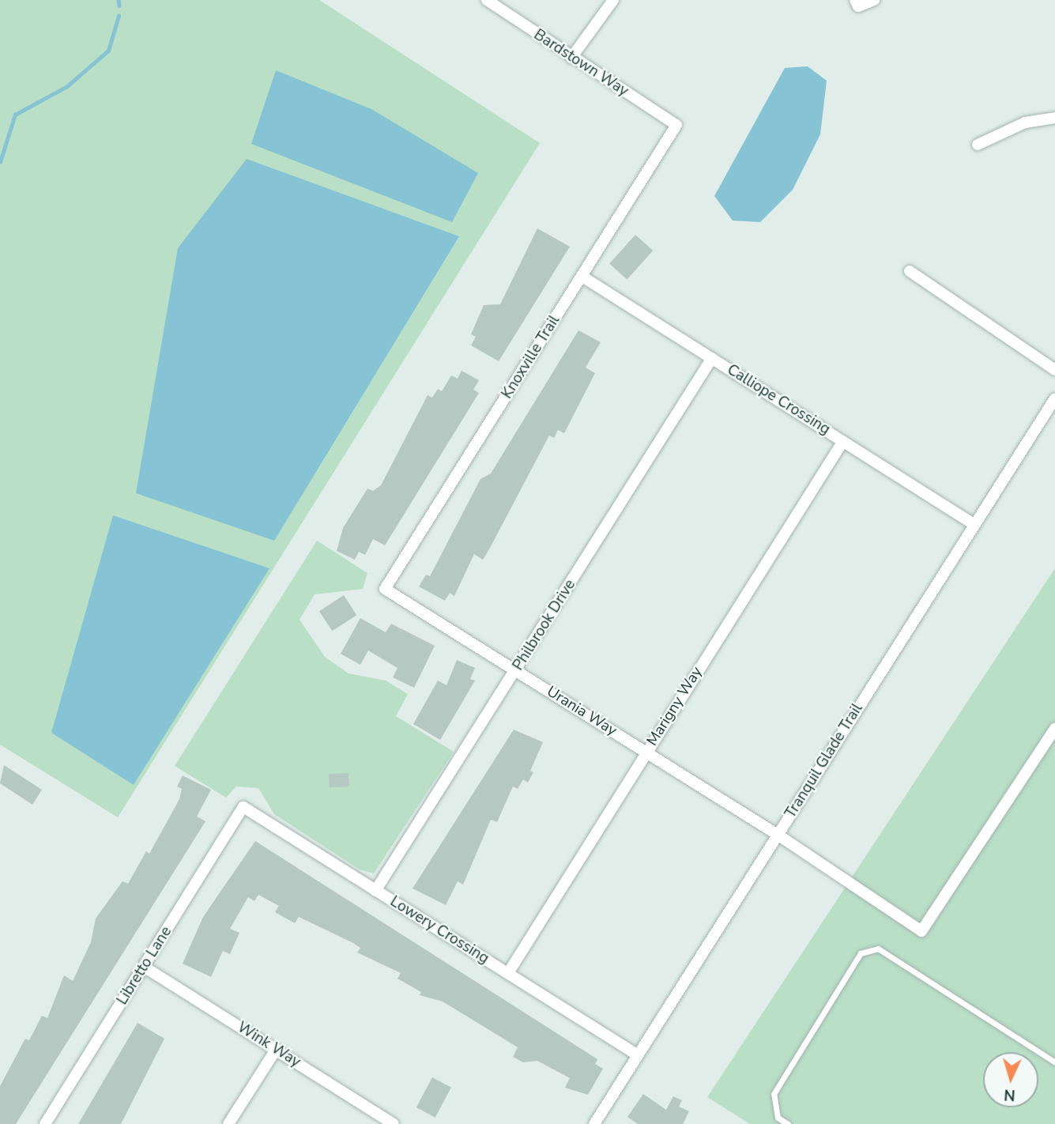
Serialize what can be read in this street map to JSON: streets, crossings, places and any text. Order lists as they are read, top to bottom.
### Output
{
  "streets": {
    "street": [
      "Bardstown Way",
      "Knoxville Trail",
      "Calliope Crossing",
      "Philbrook Drive",
      "Marigny Way",
      "Urania Way",
      "Tranquil Glade Trail",
      "Lowery Crossing",
      "Libretto Lane",
      "Wink Way"
    ]
  },
  "crossings": [
    ["Bardstown Way", "Knoxville Trail"],
    ["Knoxville Trail", "Calliope Crossing"],
    ["Knoxville Trail", "Urania Way"],
    ["Calliope Crossing", "Philbrook Drive"],
    ["Calliope Crossing", "Marigny Way"],
    ["Calliope Crossing", "Tranquil Glade Trail"],
    ["Philbrook Drive", "Urania Way"],
    ["Philbrook Drive", "Lowery Crossing"],
    ["Marigny Way", "Urania Way"],
    ["Marigny Way", "Lowery Crossing"],
    ["Urania Way", "Tranquil Glade Trail"],
    ["Tranquil Glade Trail", "Lowery Crossing"],
    ["Lowery Crossing", "Libretto Lane"],
    ["Libretto Lane", "Wink Way"]
  ],
  "north": "bottom"
}
